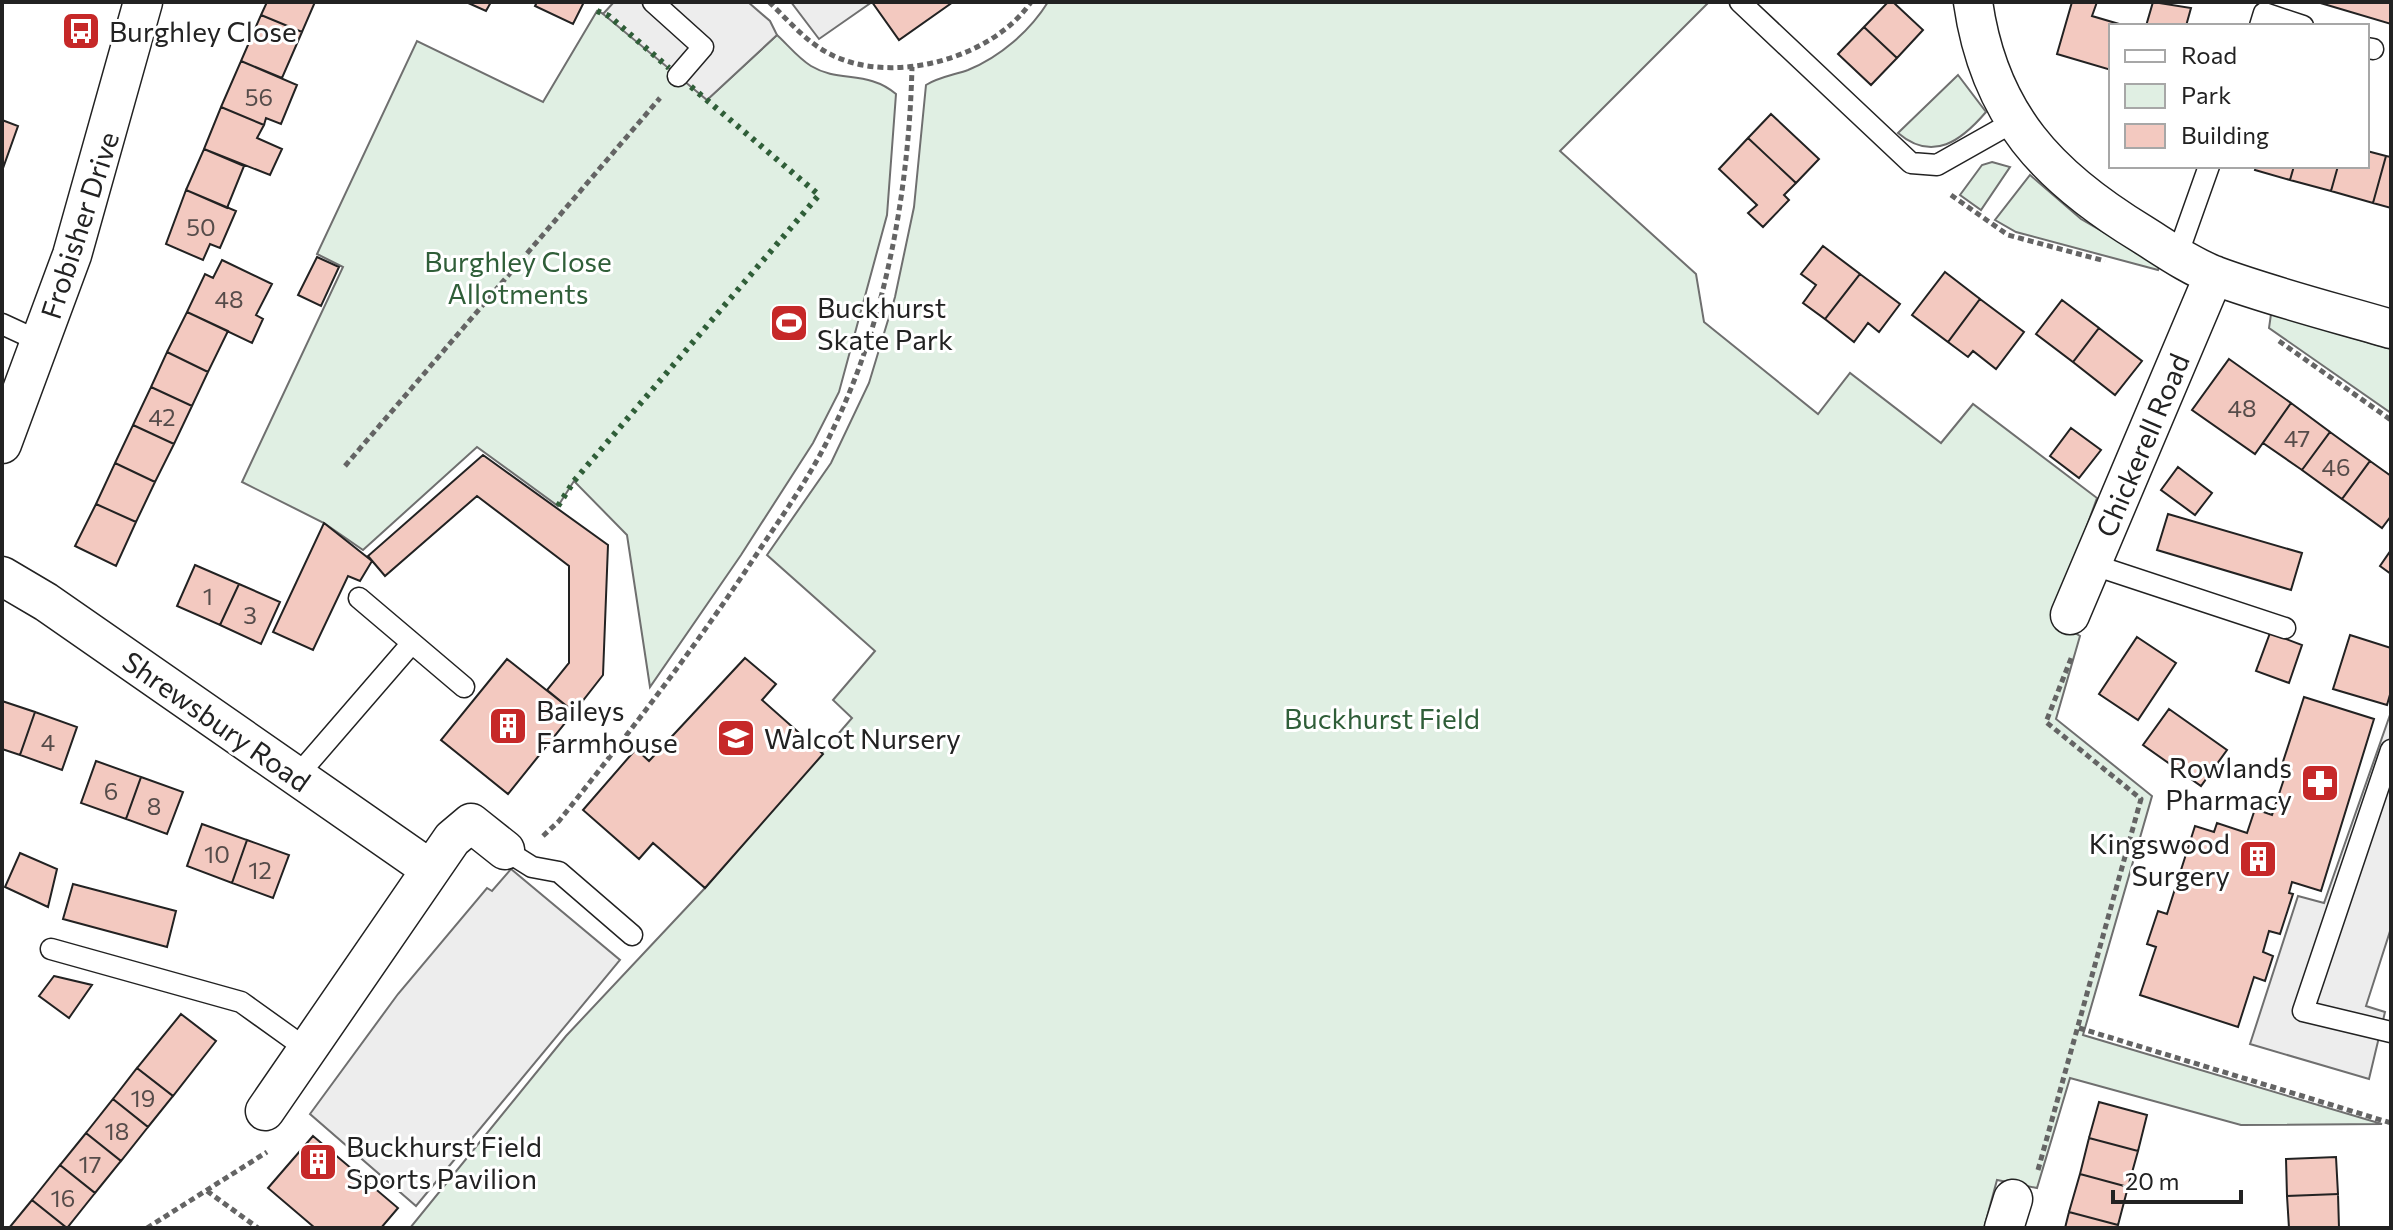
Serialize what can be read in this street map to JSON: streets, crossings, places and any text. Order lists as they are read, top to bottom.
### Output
{
  "streets": {
    "street": ["Frobisher Drive", "Chickerell Road", "Shrewsbury Road"]
  },
  "parks": ["Burghley Close Allotments", "Buckhurst Field"],
  "places": {
    "bus stop": ["Burghley Close"],
    "sports": ["Buckhurst Skate Park"],
    "building": ["Baileys Farmhouse", "Kingswood Surgery", "Buckhurst Field Sports Pavilion"],
    "school or university": ["Walcot Nursery"],
    "pharmacy": ["Rowlands Pharmacy"]
  },
  "house_numbers": [
    "56",
    "50",
    "48",
    "48",
    "42",
    "47",
    "46",
    "1",
    "3",
    "4",
    "6",
    "8",
    "10",
    "12",
    "19",
    "18",
    "17",
    "16"
  ],
  "legend": ["Road", "Park", "Building"],
  "scale_bar": "20 m"
}
